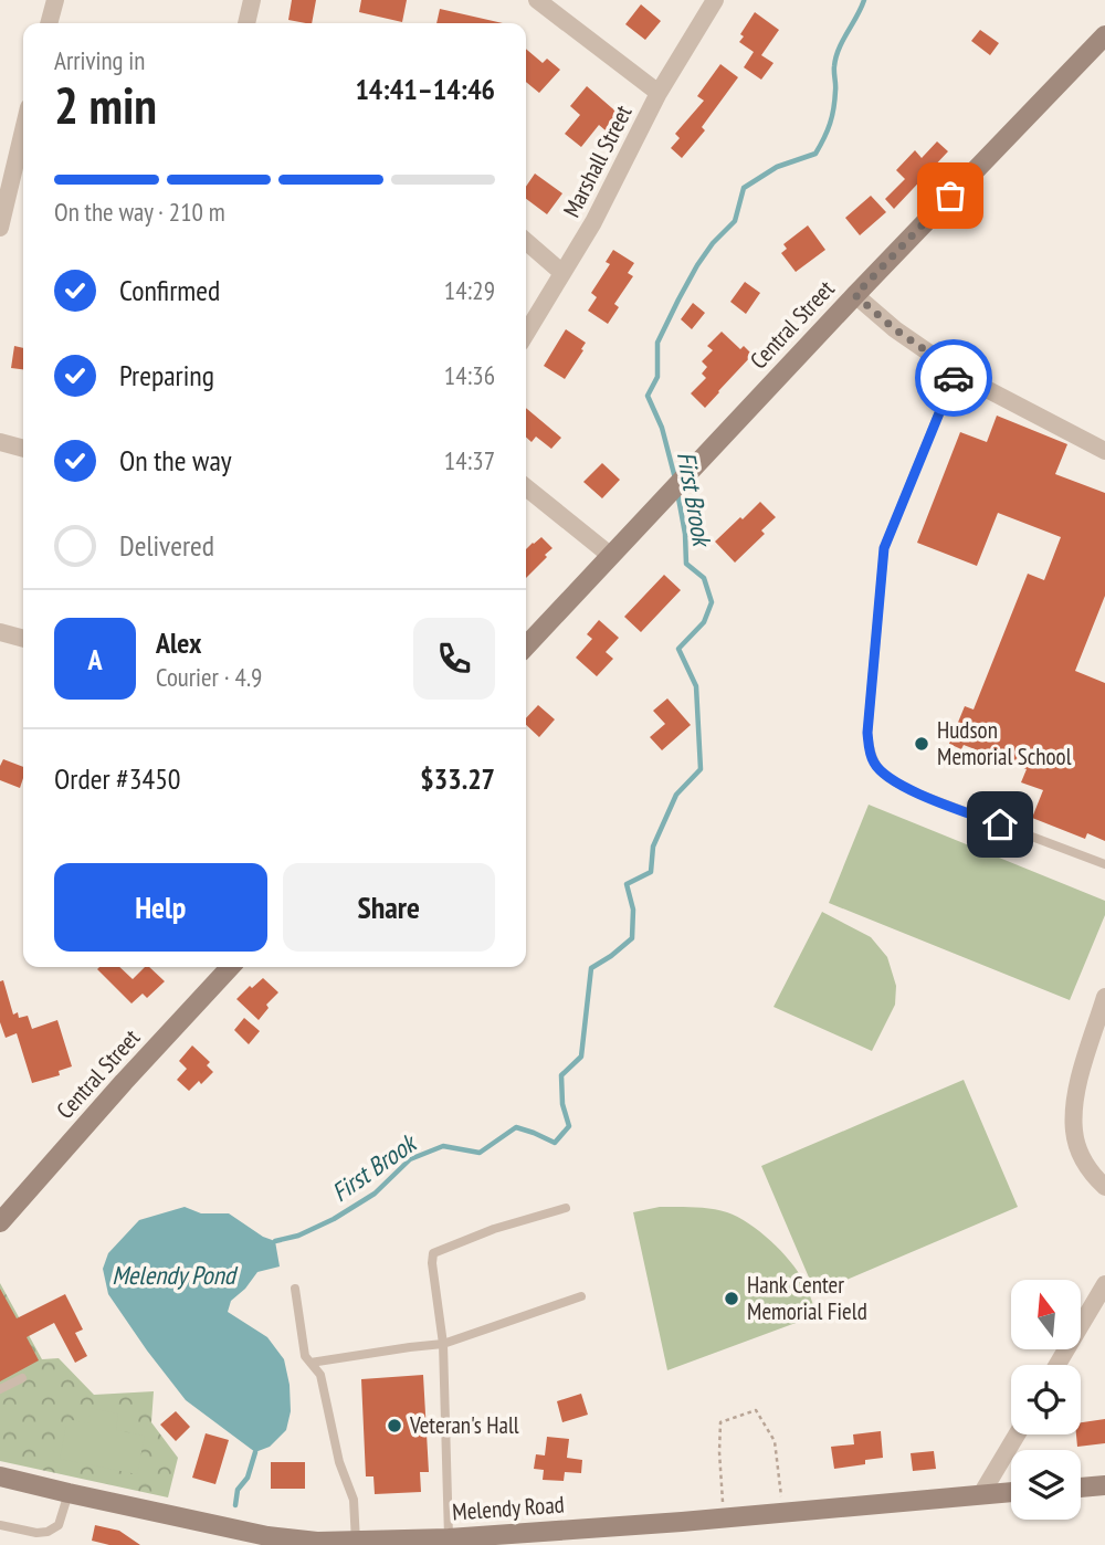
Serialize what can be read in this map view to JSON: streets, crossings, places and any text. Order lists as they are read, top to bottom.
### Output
{
  "streets": {
    "street": ["Marshall Street", "Central Street", "Melendy Road"]
  },
  "water": ["First Brook", "Melendy Pond"],
  "places": ["Hudson Memorial School", "Hank Center Memorial Field", "Veteran's Hall"],
  "north": "top",
  "page": {
    "heading": ["2 min", "Arriving in", "14:41–14:46"],
    "panel": [
      "Alex",
      "Courier · 4.9",
      "Order #3450",
      "$33.27"
    ],
    "bar": "On the way · 210 m",
    "list": [
      ["Confirmed", "14:29"],
      ["Preparing", "14:36"],
      ["On the way", "14:37"],
      "Delivered"
    ],
    "round": "A",
    "buttons": ["Help", "Share"]
  }
}
